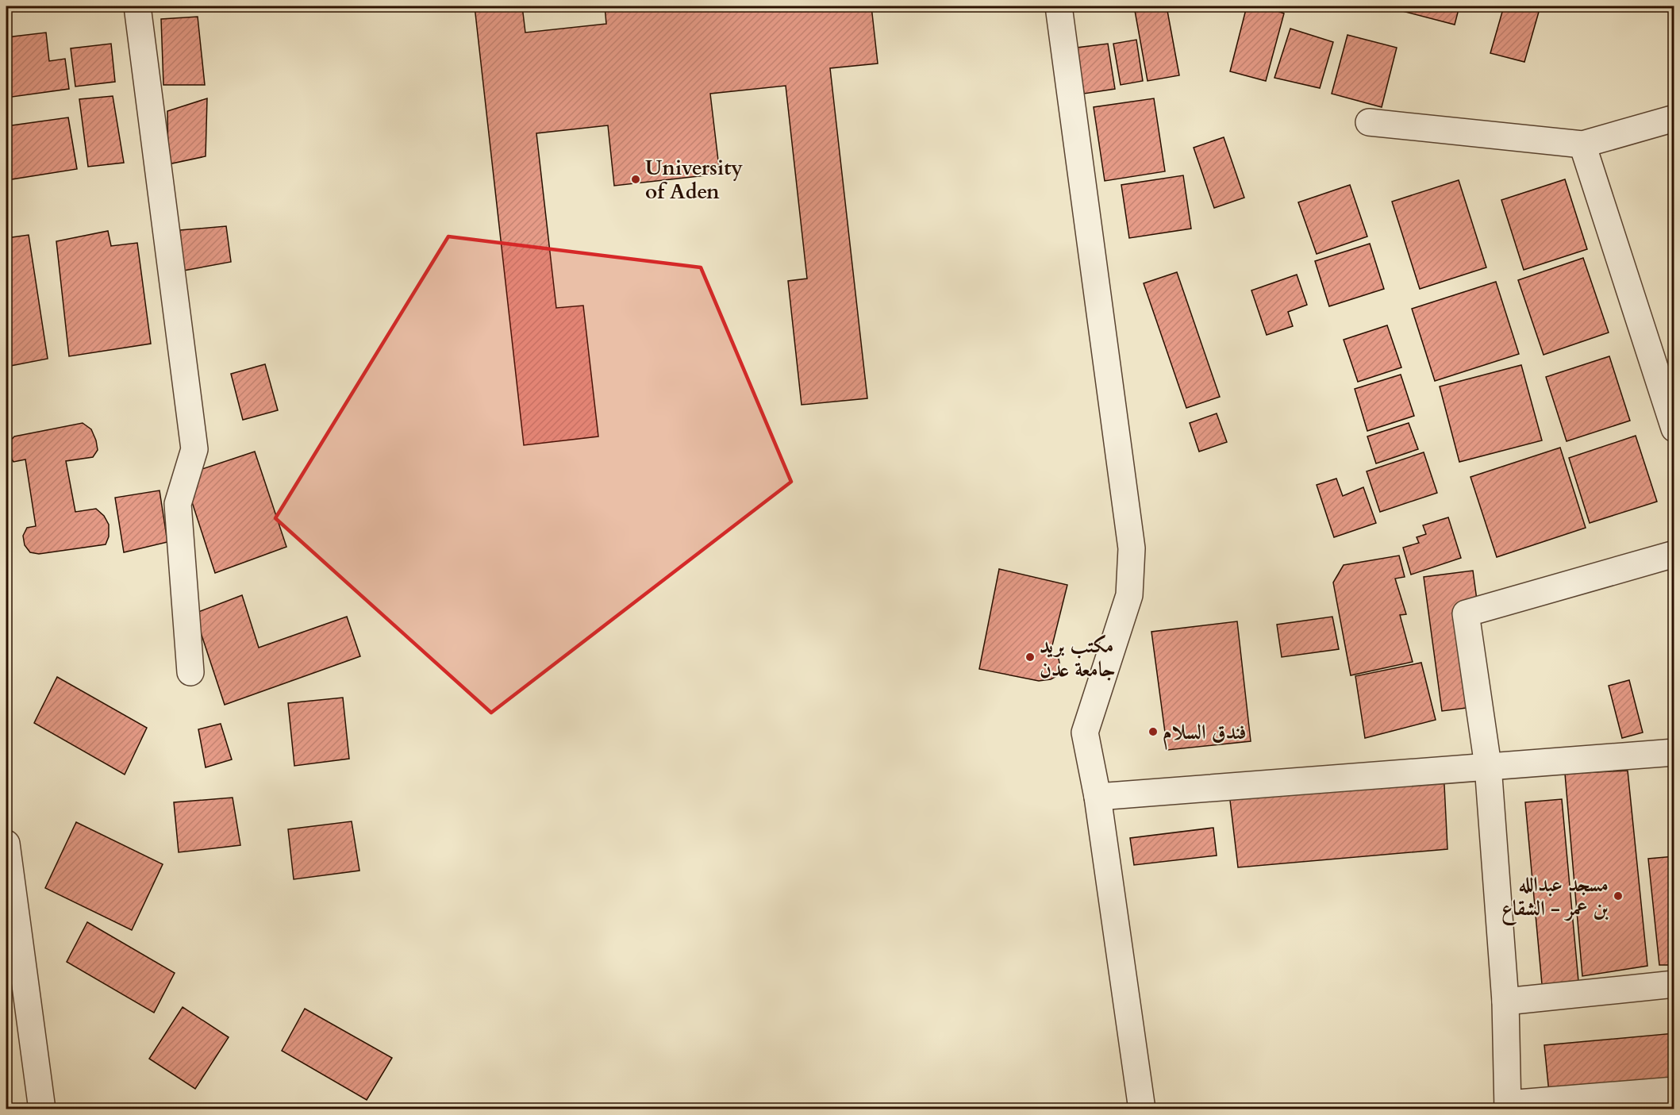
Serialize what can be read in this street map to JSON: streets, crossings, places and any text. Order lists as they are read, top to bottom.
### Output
{
  "places": [
    "University of Aden",
    "مكتب بريد جامعة عدن",
    "فندق السلام",
    "مسجد عبدالله بن عمر - الشقاع"
  ]
}
